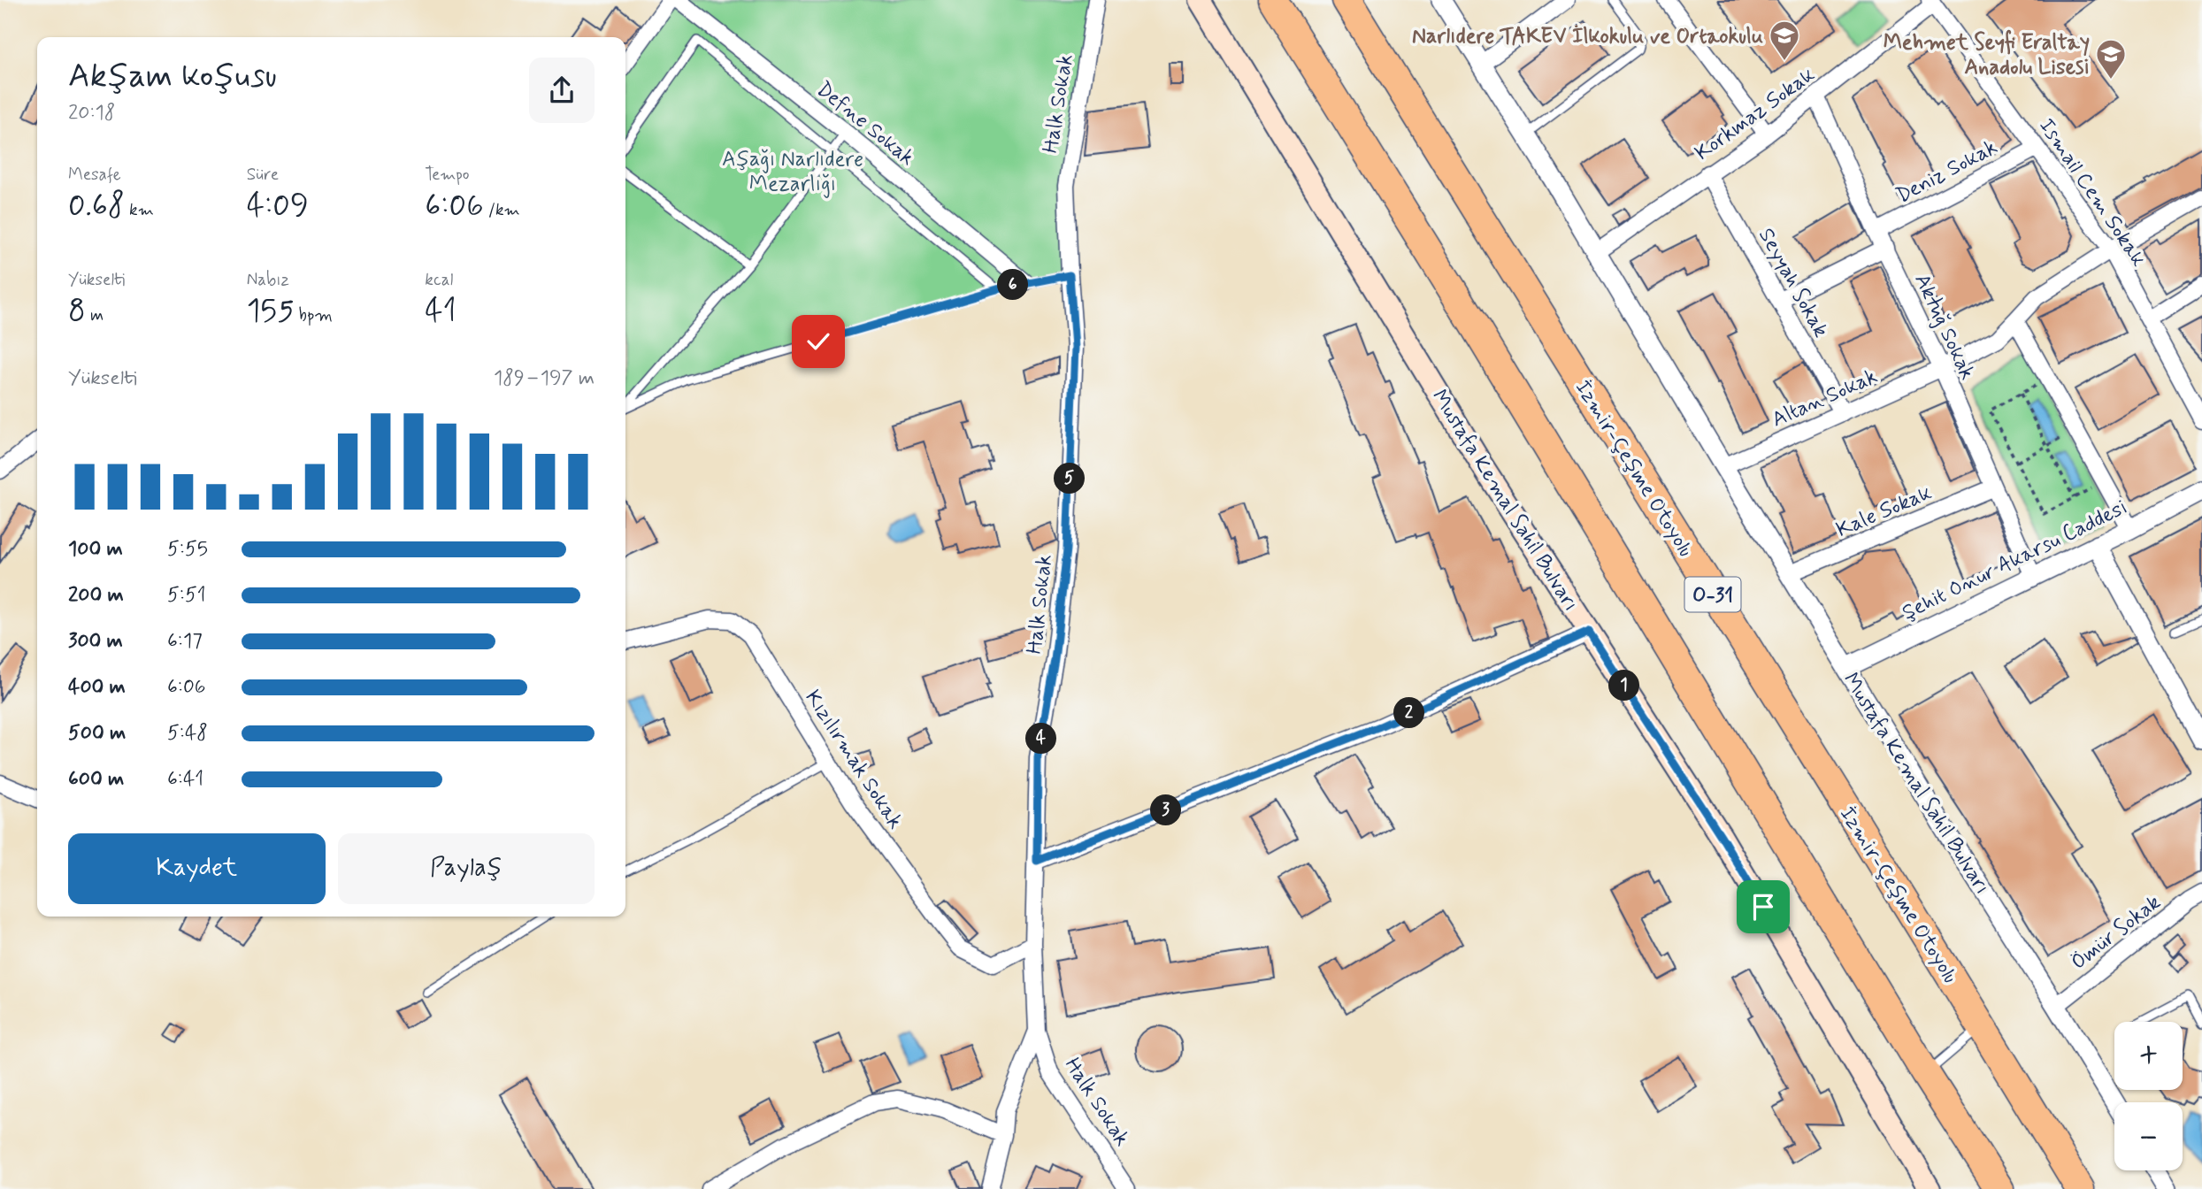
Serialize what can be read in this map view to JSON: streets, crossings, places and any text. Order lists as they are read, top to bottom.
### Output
{
  "streets": {
    "highway": ["İzmir-Çeşme Otoyolu", "O-31"],
    "main road": ["Mustafa Kemal Sahil Bulvarı"],
    "street": [
      "Halk Sokak",
      "Korkmaz Sokak",
      "Defne Sokak",
      "Deniz Sokak",
      "Ismail Cem Sokak",
      "Seyyah Sokak",
      "Aktuğ Sokak",
      "Altan Sokak",
      "Kale Sokak",
      "Şehit Onur Akarsu Caddesi",
      "Kızılırmak Sokak",
      "Ömür Sokak"
    ]
  },
  "crossings": [
    ["Halk Sokak", "Kızılırmak Sokak"],
    ["Korkmaz Sokak", "Ismail Cem Sokak"],
    ["Korkmaz Sokak", "Seyyah Sokak"],
    ["Korkmaz Sokak", "Aktuğ Sokak"],
    ["Korkmaz Sokak", "Mustafa Kemal Sahil Bulvarı"],
    ["Deniz Sokak", "Ismail Cem Sokak"],
    ["Deniz Sokak", "Aktuğ Sokak"],
    ["Ismail Cem Sokak", "Altan Sokak"],
    ["Seyyah Sokak", "Altan Sokak"],
    ["Aktuğ Sokak", "Altan Sokak"],
    ["Aktuğ Sokak", "Kale Sokak"],
    ["Aktuğ Sokak", "Şehit Onur Akarsu Caddesi"],
    ["Altan Sokak", "Mustafa Kemal Sahil Bulvarı"],
    ["Mustafa Kemal Sahil Bulvarı", "Kale Sokak"],
    ["Mustafa Kemal Sahil Bulvarı", "Şehit Onur Akarsu Caddesi"],
    ["Mustafa Kemal Sahil Bulvarı", "Ömür Sokak"]
  ],
  "parks": ["Aşağı Narlıdere Mezarlığı"],
  "places": {
    "school or university": ["Narlıdere TAKEV İlkokulu ve Ortaokulu", "Mehmet Seyfi Eraltay Anadolu Lisesi"]
  },
  "page": {
    "heading": ["Akşam koşusu", "20:18"],
    "stats": [
      ["Mesafe", "0.68 km"],
      ["Süre", "4:09"],
      ["Tempo", "6:06 /km"],
      ["Yükselti", "8 m"],
      ["Nabız", "155 bpm"],
      ["kcal", "41"]
    ],
    "pins": [
      "6",
      "5",
      "1",
      "2",
      "4",
      "3"
    ],
    "chart": ["Yükselti", "189–197 m"],
    "list": [
      {
        "name": "100 m",
        "note": "5:55"
      },
      {
        "name": "200 m",
        "note": "5:51"
      },
      {
        "name": "300 m",
        "note": "6:17"
      },
      {
        "name": "400 m",
        "note": "6:06"
      },
      {
        "name": "500 m",
        "note": "5:48"
      },
      {
        "name": "600 m",
        "note": "6:41"
      }
    ],
    "buttons": ["Kaydet", "Paylaş"],
    "map_buttons": ["+", "−"]
  }
}
